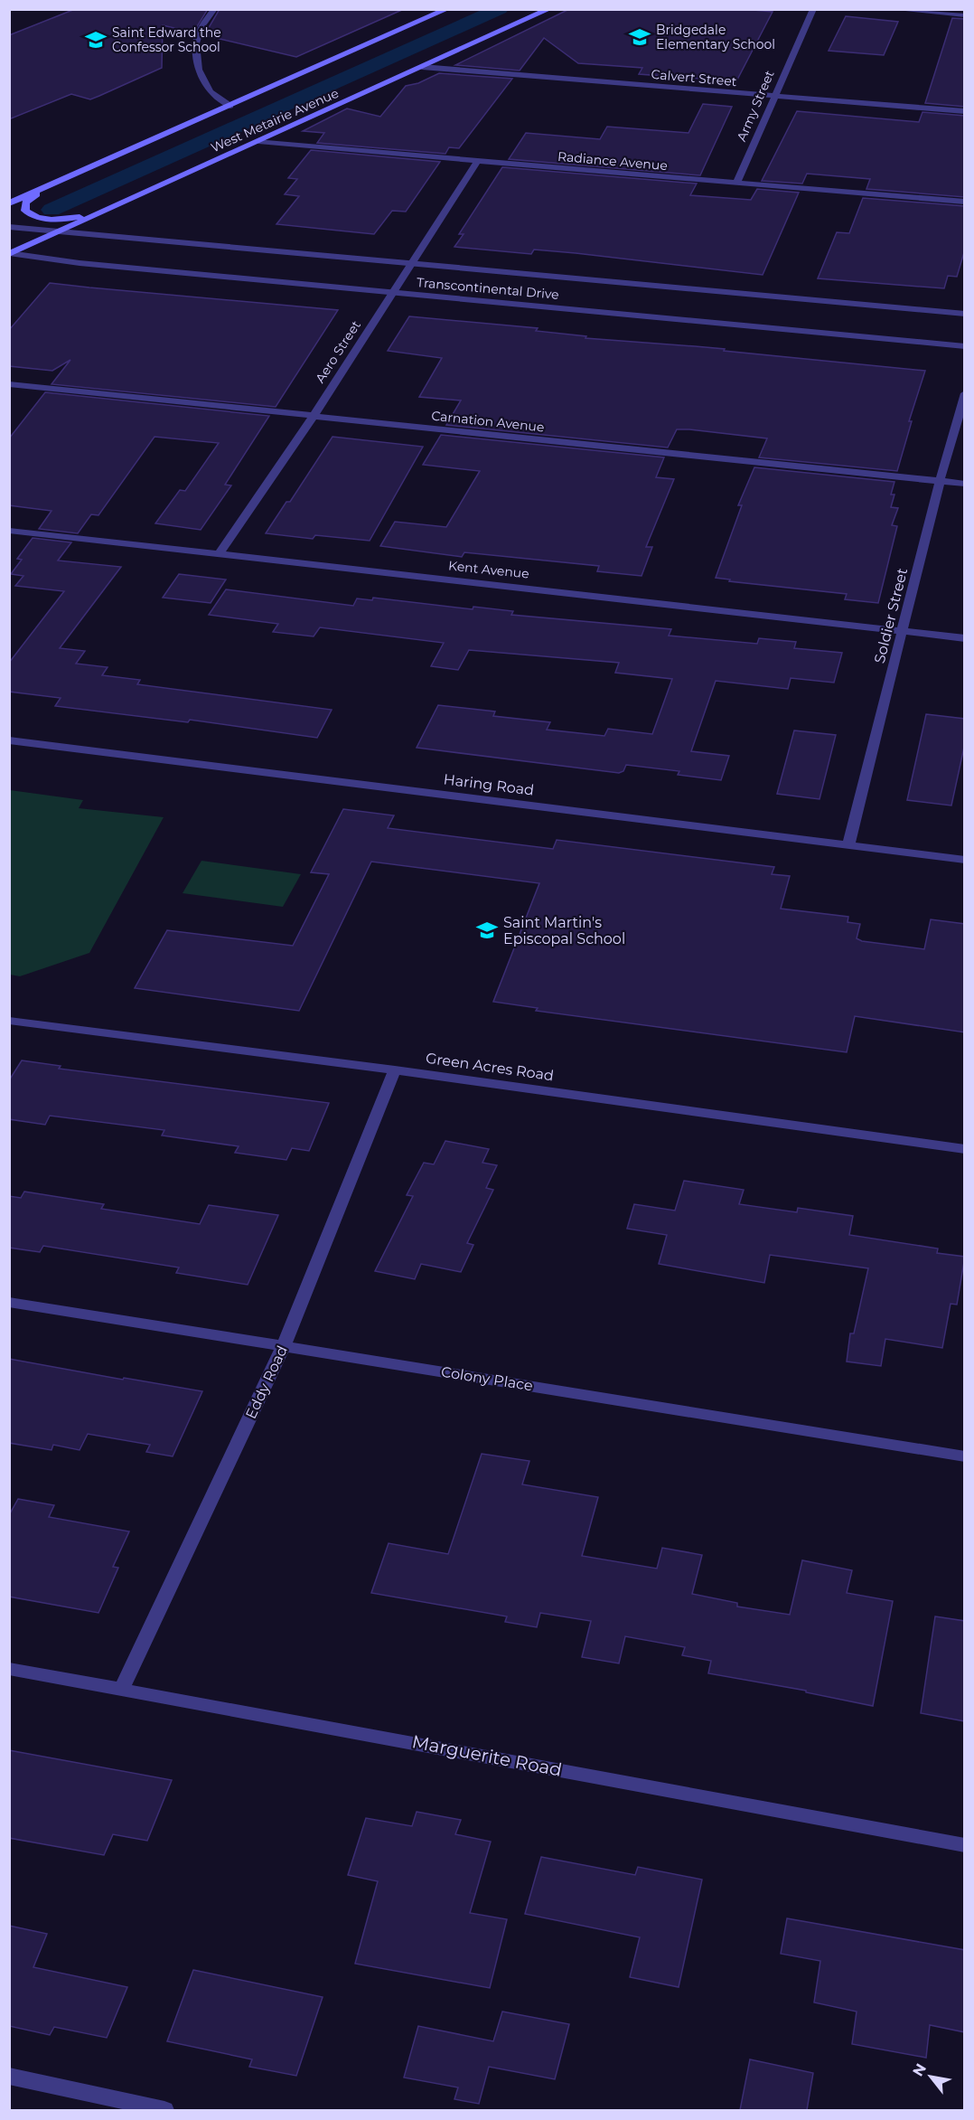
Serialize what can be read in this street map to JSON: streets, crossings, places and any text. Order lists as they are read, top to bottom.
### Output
{
  "streets": {
    "main road": ["West Metairie Avenue"],
    "street": [
      "Calvert Street",
      "Army Street",
      "Radiance Avenue",
      "Transcontinental Drive",
      "Aero Street",
      "Carnation Avenue",
      "Kent Avenue",
      "Soldier Street",
      "Haring Road",
      "Green Acres Road",
      "Colony Place",
      "Eddy Road",
      "Marguerite Road"
    ]
  },
  "crossings": [
    ["Calvert Street", "Army Street"],
    ["Calvert Street", "West Metairie Avenue"],
    ["Army Street", "Radiance Avenue"],
    ["West Metairie Avenue", "Radiance Avenue"],
    ["West Metairie Avenue", "Transcontinental Drive"],
    ["Radiance Avenue", "Aero Street"],
    ["Transcontinental Drive", "Aero Street"],
    ["Aero Street", "Carnation Avenue"],
    ["Aero Street", "Kent Avenue"],
    ["Carnation Avenue", "Soldier Street"],
    ["Kent Avenue", "Soldier Street"],
    ["Soldier Street", "Haring Road"],
    ["Green Acres Road", "Eddy Road"],
    ["Colony Place", "Eddy Road"],
    ["Eddy Road", "Marguerite Road"]
  ],
  "places": {
    "school or university": ["Bridgedale Elementary School", "Saint Edward the Confessor School", "Saint Martin's Episcopal School"]
  },
  "north": "top left"
}
